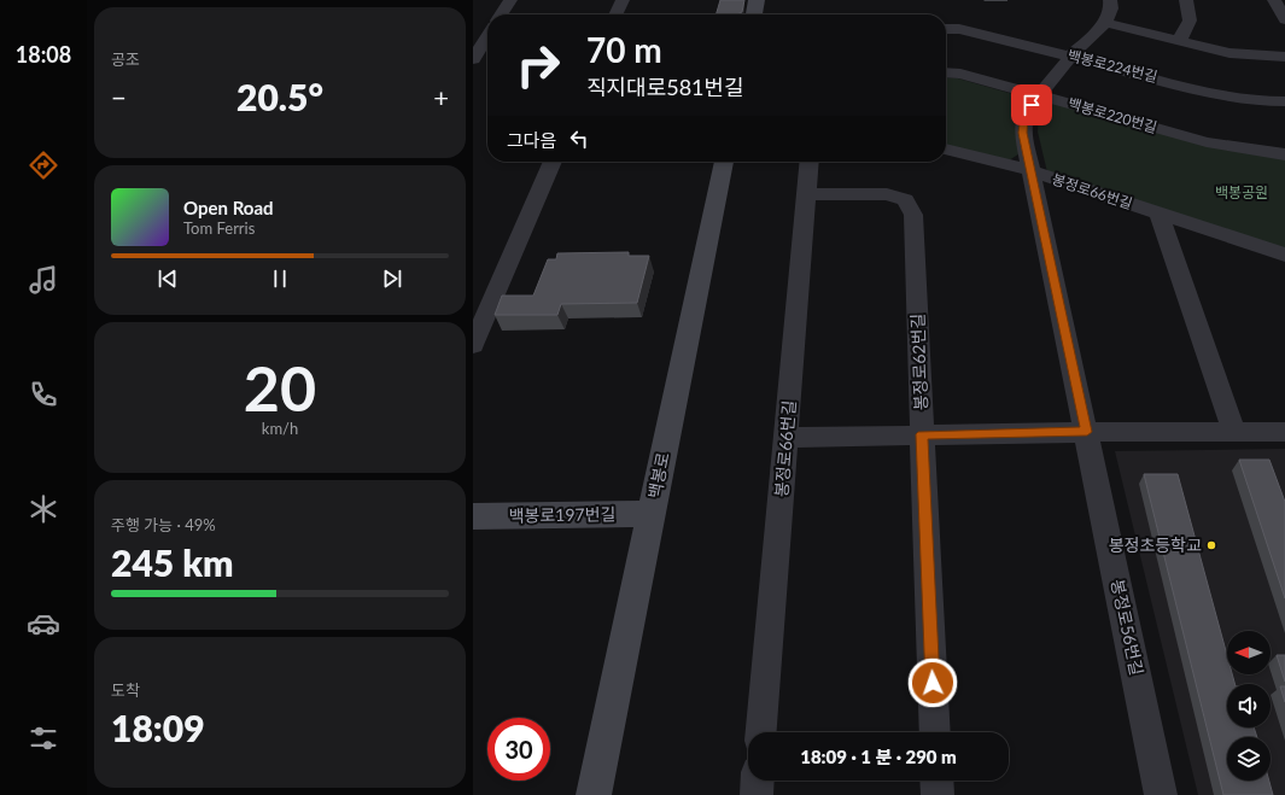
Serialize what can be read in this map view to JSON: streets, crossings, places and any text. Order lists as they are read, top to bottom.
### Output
{
  "streets": {
    "street": [
      "백봉로224번길",
      "백봉로220번길",
      "봉정로66번길",
      "봉정로62번길",
      "백봉로",
      "백봉로197번길",
      "봉정로56번길"
    ]
  },
  "crossings": [
    ["백봉로224번길", "봉정로56번길"],
    ["백봉로220번길", "봉정로56번길"],
    ["봉정로66번길", "봉정로62번길"],
    ["봉정로66번길", "봉정로56번길"],
    ["백봉로", "백봉로197번길"]
  ],
  "parks": ["백봉공원"],
  "places": ["봉정초등학교"],
  "north": "left",
  "page": {
    "tabs": "18:08",
    "tile": [
      "공조",
      ["20", "km/h"],
      ["주행 가능 · 49%", "245 km"],
      ["도착", "18:09"]
    ],
    "turn": ["70 m", "직지대로581번길"],
    "heat": ["−", "20.5°", "+"],
    "then": "그다음",
    "song": ["Open Road", "Tom Ferris"],
    "limit": "30",
    "trip": "18:09 · 1 분 · 290 m"
  }
}
